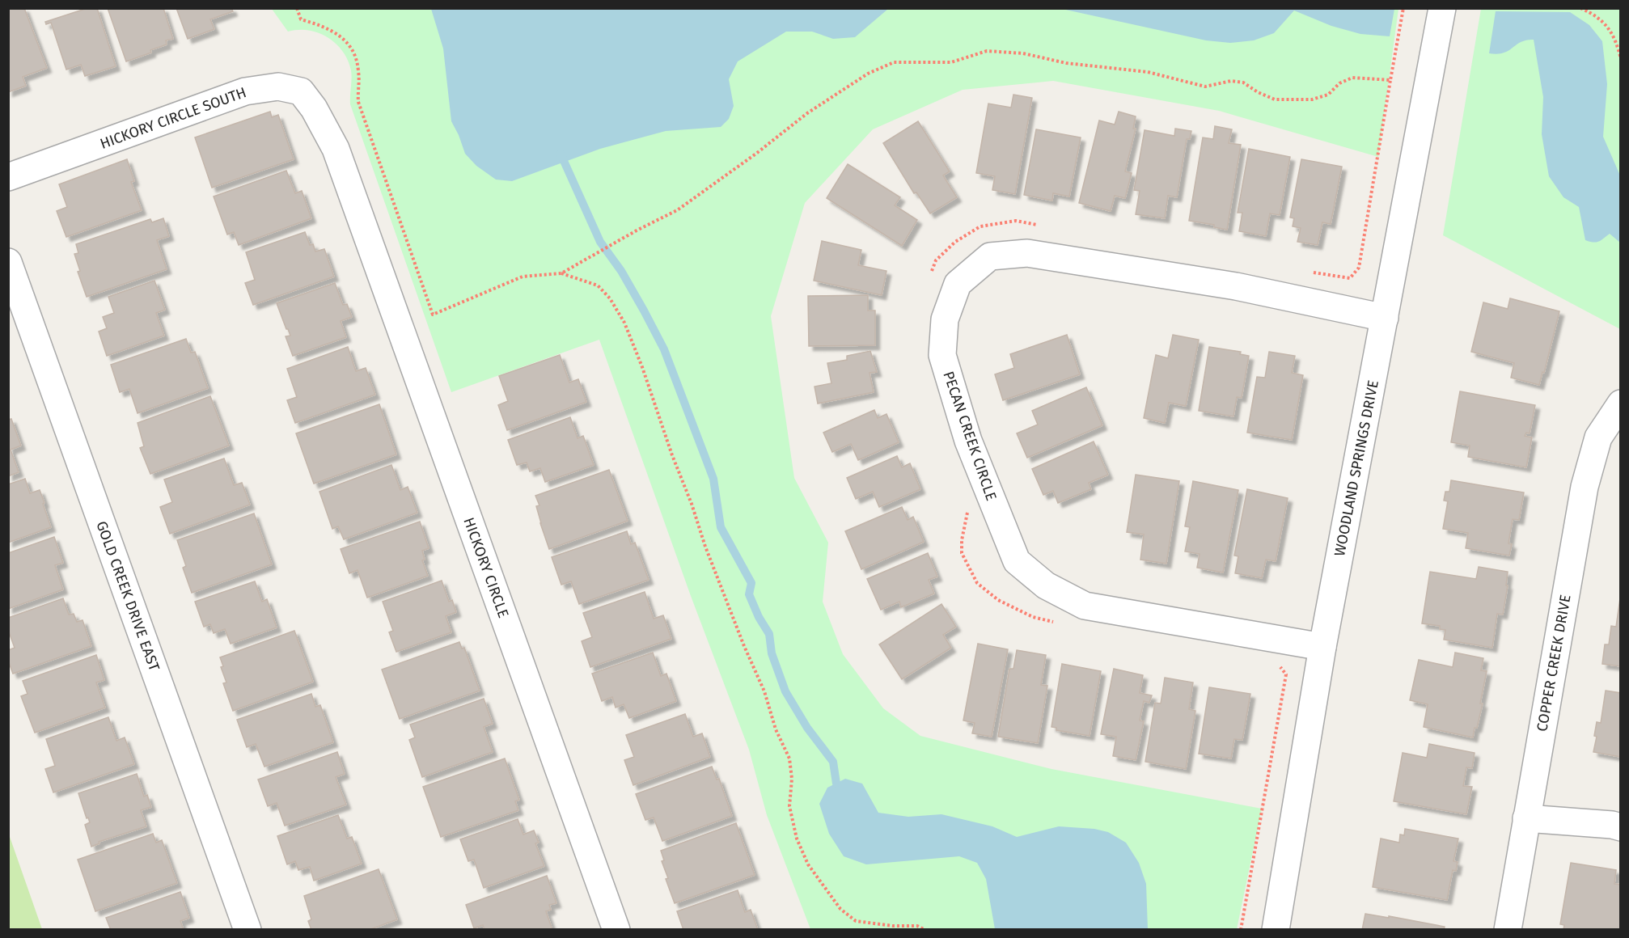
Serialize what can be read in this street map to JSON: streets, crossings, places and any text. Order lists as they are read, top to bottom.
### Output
{
  "streets": {
    "street": [
      "HICKORY CIRCLE SOUTH",
      "PECAN CREEK CIRCLE",
      "WOODLAND SPRINGS DRIVE",
      "HICKORY CIRCLE",
      "GOLD CREEK DRIVE EAST",
      "COPPER CREEK DRIVE"
    ]
  },
  "crossings": [
    ["HICKORY CIRCLE SOUTH", "HICKORY CIRCLE"],
    ["PECAN CREEK CIRCLE", "WOODLAND SPRINGS DRIVE"]
  ]
}
